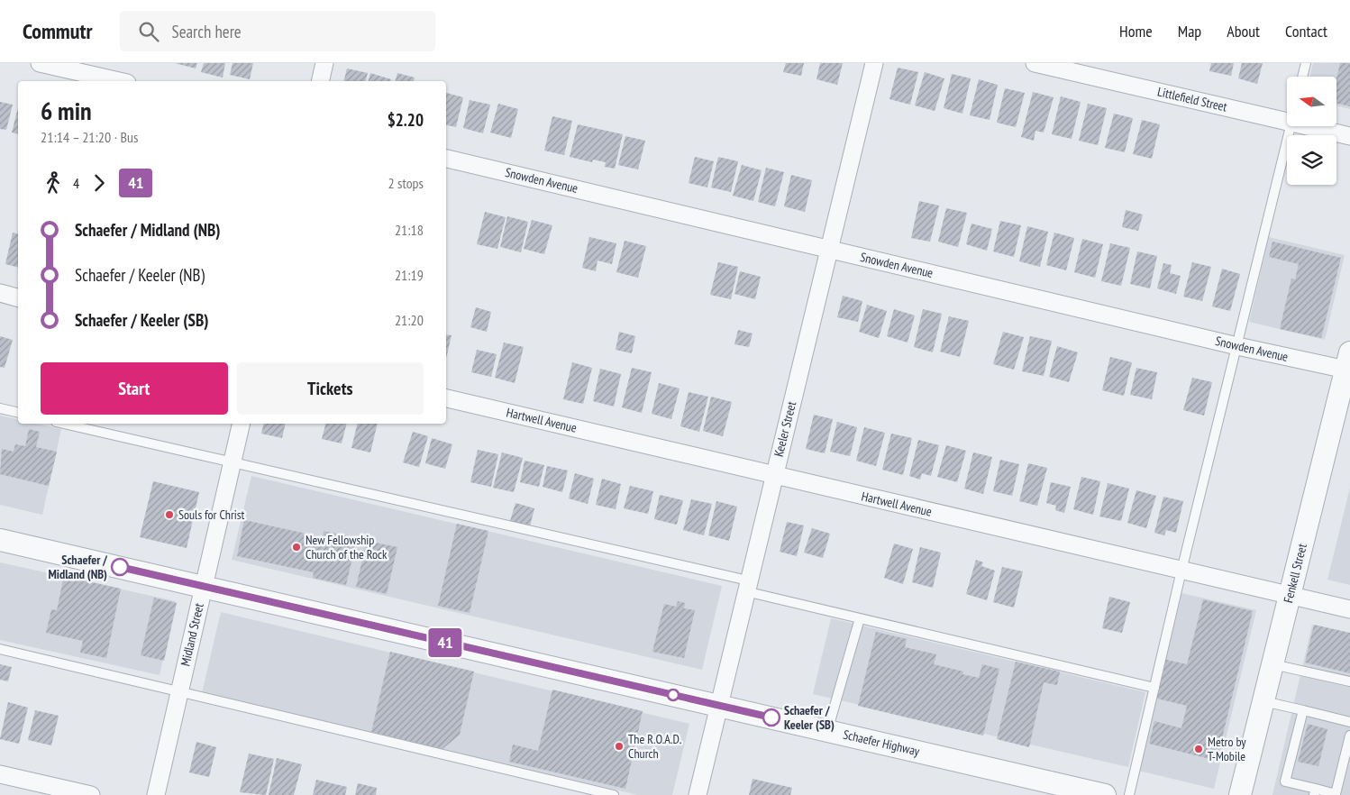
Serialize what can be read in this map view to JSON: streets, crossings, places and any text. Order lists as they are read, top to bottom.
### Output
{
  "streets": {
    "street": [
      "Littlefield Street",
      "Snowden Avenue",
      "Hartwell Avenue",
      "Keeler Street",
      "Fenkell Street",
      "Midland Street",
      "Schaefer Highway"
    ]
  },
  "crossings": [
    ["Snowden Avenue", "Keeler Street"],
    ["Snowden Avenue", "Fenkell Street"],
    ["Hartwell Avenue", "Keeler Street"],
    ["Hartwell Avenue", "Fenkell Street"],
    ["Keeler Street", "Schaefer Highway"],
    ["Midland Street", "Schaefer Highway"]
  ],
  "places": [
    "Souls for Christ",
    "New Fellowship Church of the Rock",
    "Schaefer / Midland (NB)",
    "Schaefer / Keeler (SB)",
    "The R.O.A.D. Church",
    "Metro by T-Mobile"
  ],
  "lines": ["bus line 41"],
  "north": "left",
  "page": {
    "header": "Commutr",
    "search": "Search here",
    "nav": [
      "Home",
      "Map",
      "About",
      "Contact"
    ],
    "on_map": "41",
    "heading": ["6 min", "21:14 – 21:20 · Bus", "$2.20"],
    "legs": ["4", "41", "2 stops"],
    "list": [
      {
        "name": "Schaefer / Midland (NB)",
        "value": "21:18"
      },
      {
        "name": "Schaefer / Keeler (NB)",
        "value": "21:19"
      },
      {
        "name": "Schaefer / Keeler (SB)",
        "value": "21:20"
      }
    ],
    "buttons": ["Start", "Tickets"]
  }
}
